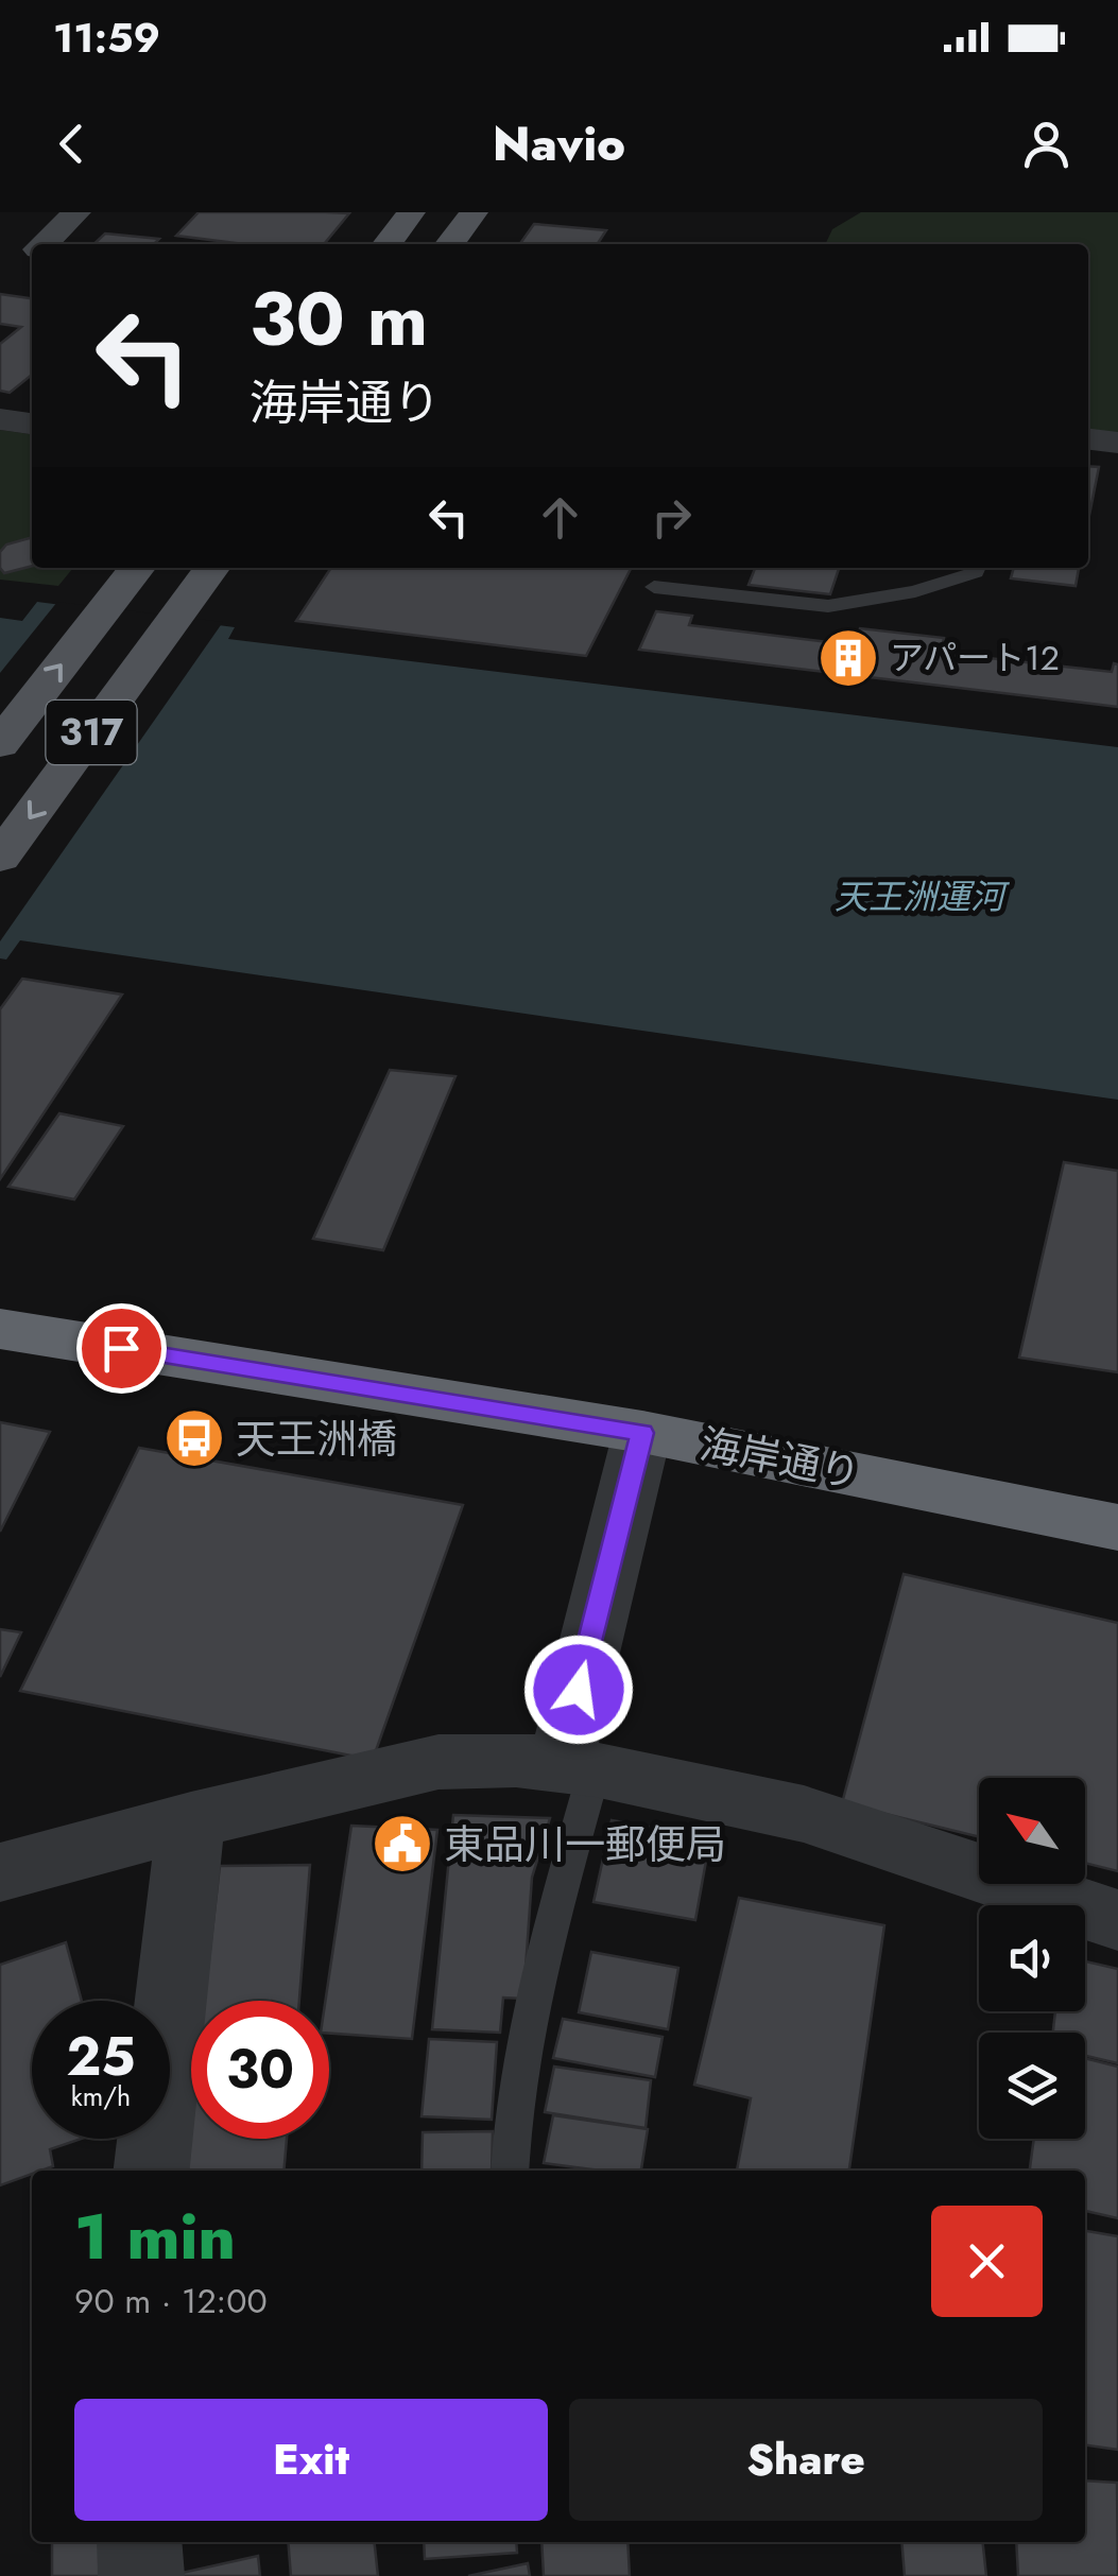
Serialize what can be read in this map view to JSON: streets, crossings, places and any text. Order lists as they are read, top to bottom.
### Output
{
  "streets": {
    "highway": ["海岸通り"],
    "main road": ["317"]
  },
  "water": ["天王洲運河"],
  "places": {
    "building": ["アパート12"],
    "bus stop": ["天王洲橋"],
    "public building": ["東品川一郵便局"]
  },
  "north": "top left",
  "page": {
    "status": "11:59",
    "header": "Navio",
    "turn": ["30 m", "海岸通り"],
    "speed": "25 km/h",
    "limit": "30",
    "heading": ["1 min", "90 m · 12:00"],
    "buttons": ["Exit", "Share"]
  }
}
